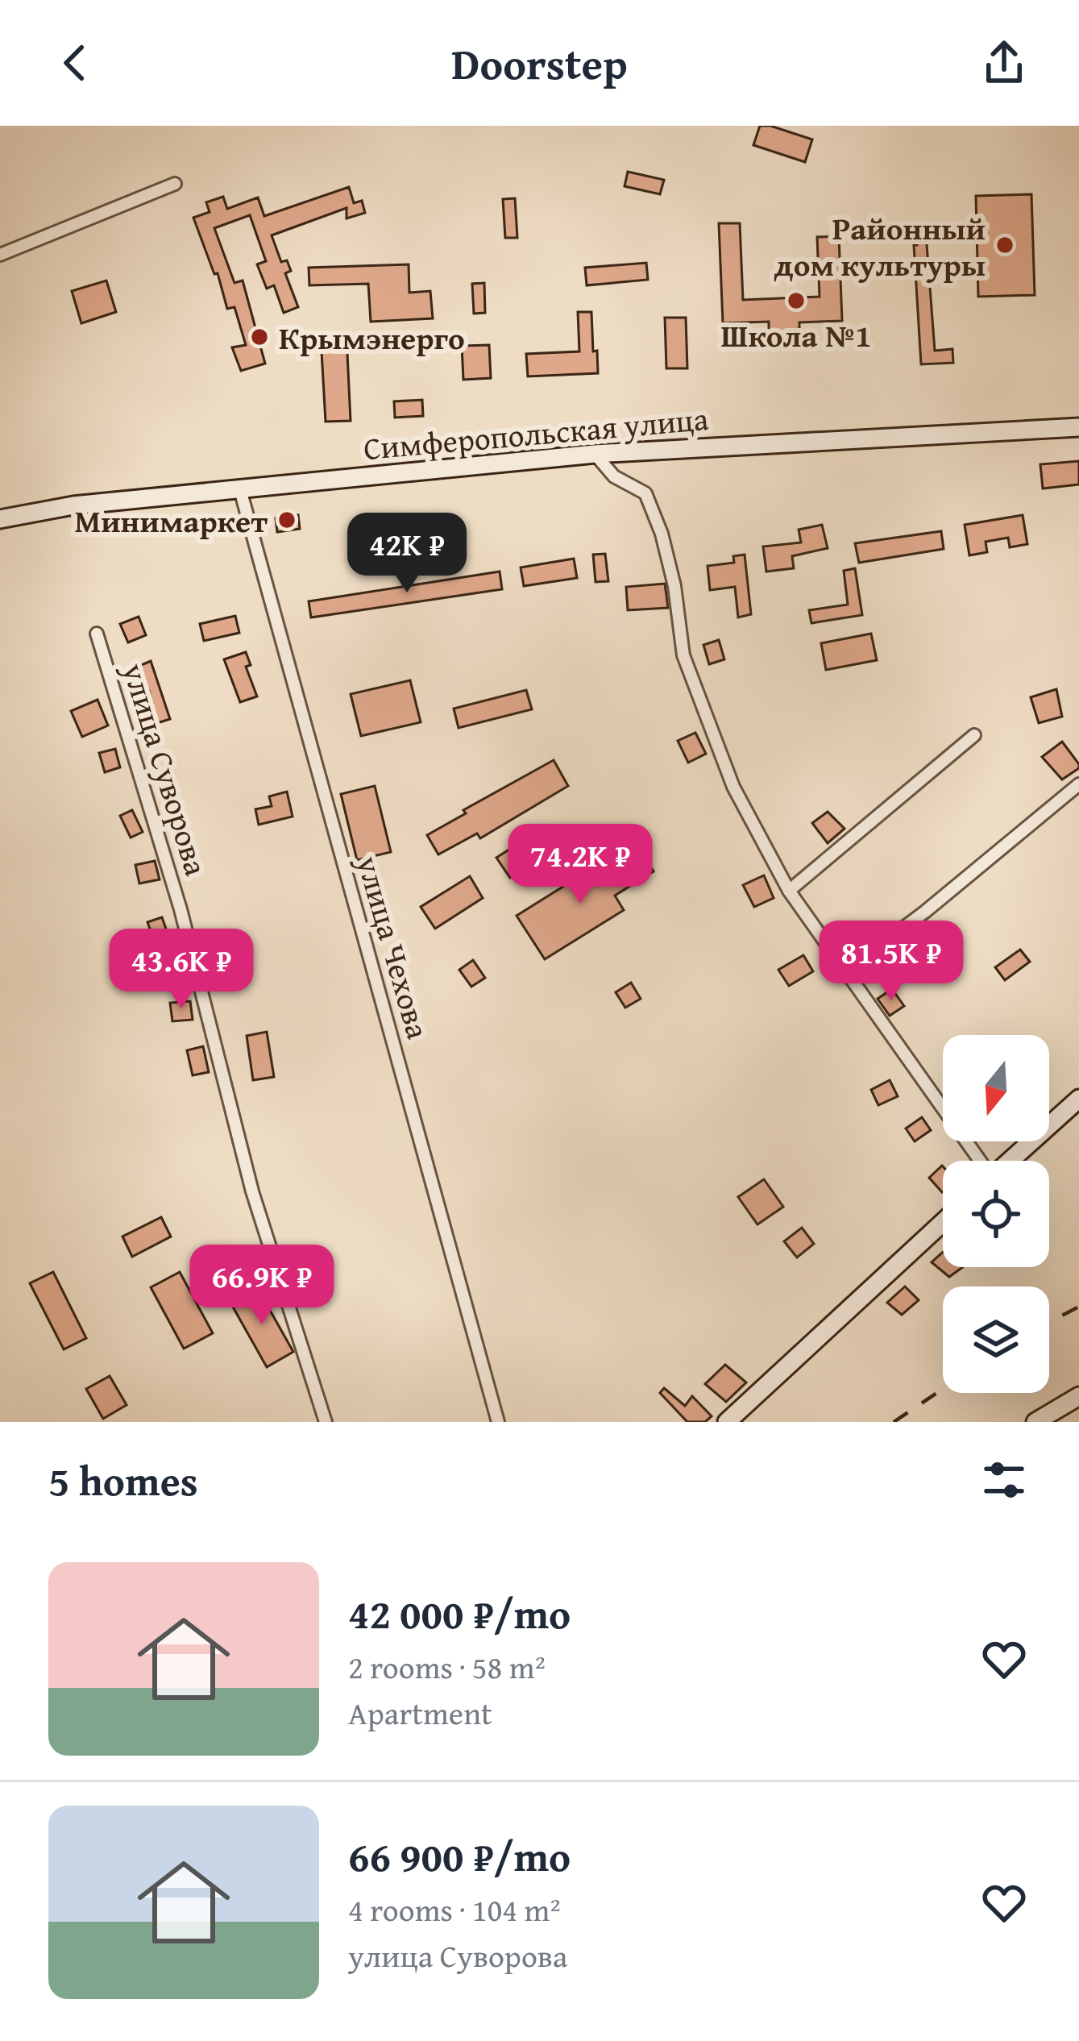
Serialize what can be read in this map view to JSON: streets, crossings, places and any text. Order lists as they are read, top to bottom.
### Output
{
  "streets": {
    "main road": ["Симферопольская улица"],
    "street": ["улица Суворова", "улица Чехова"]
  },
  "crossings": [
    ["Симферопольская улица", "улица Чехова"]
  ],
  "places": [
    "Районный дом культуры",
    "Школа №1",
    "Крымэнерго",
    "Минимаркет"
  ],
  "north": "bottom",
  "page": {
    "header": "Doorstep",
    "price": [
      "42K ₽",
      "74.2K ₽",
      "81.5K ₽",
      "43.6K ₽",
      "66.9K ₽"
    ],
    "heading": "5 homes",
    "list": [
      {
        "name": "42 000 ₽/mo",
        "note": "2 rooms · 58 m² · Apartment"
      },
      {
        "name": "66 900 ₽/mo",
        "note": "4 rooms · 104 m² · улица Суворова"
      }
    ]
  }
}
